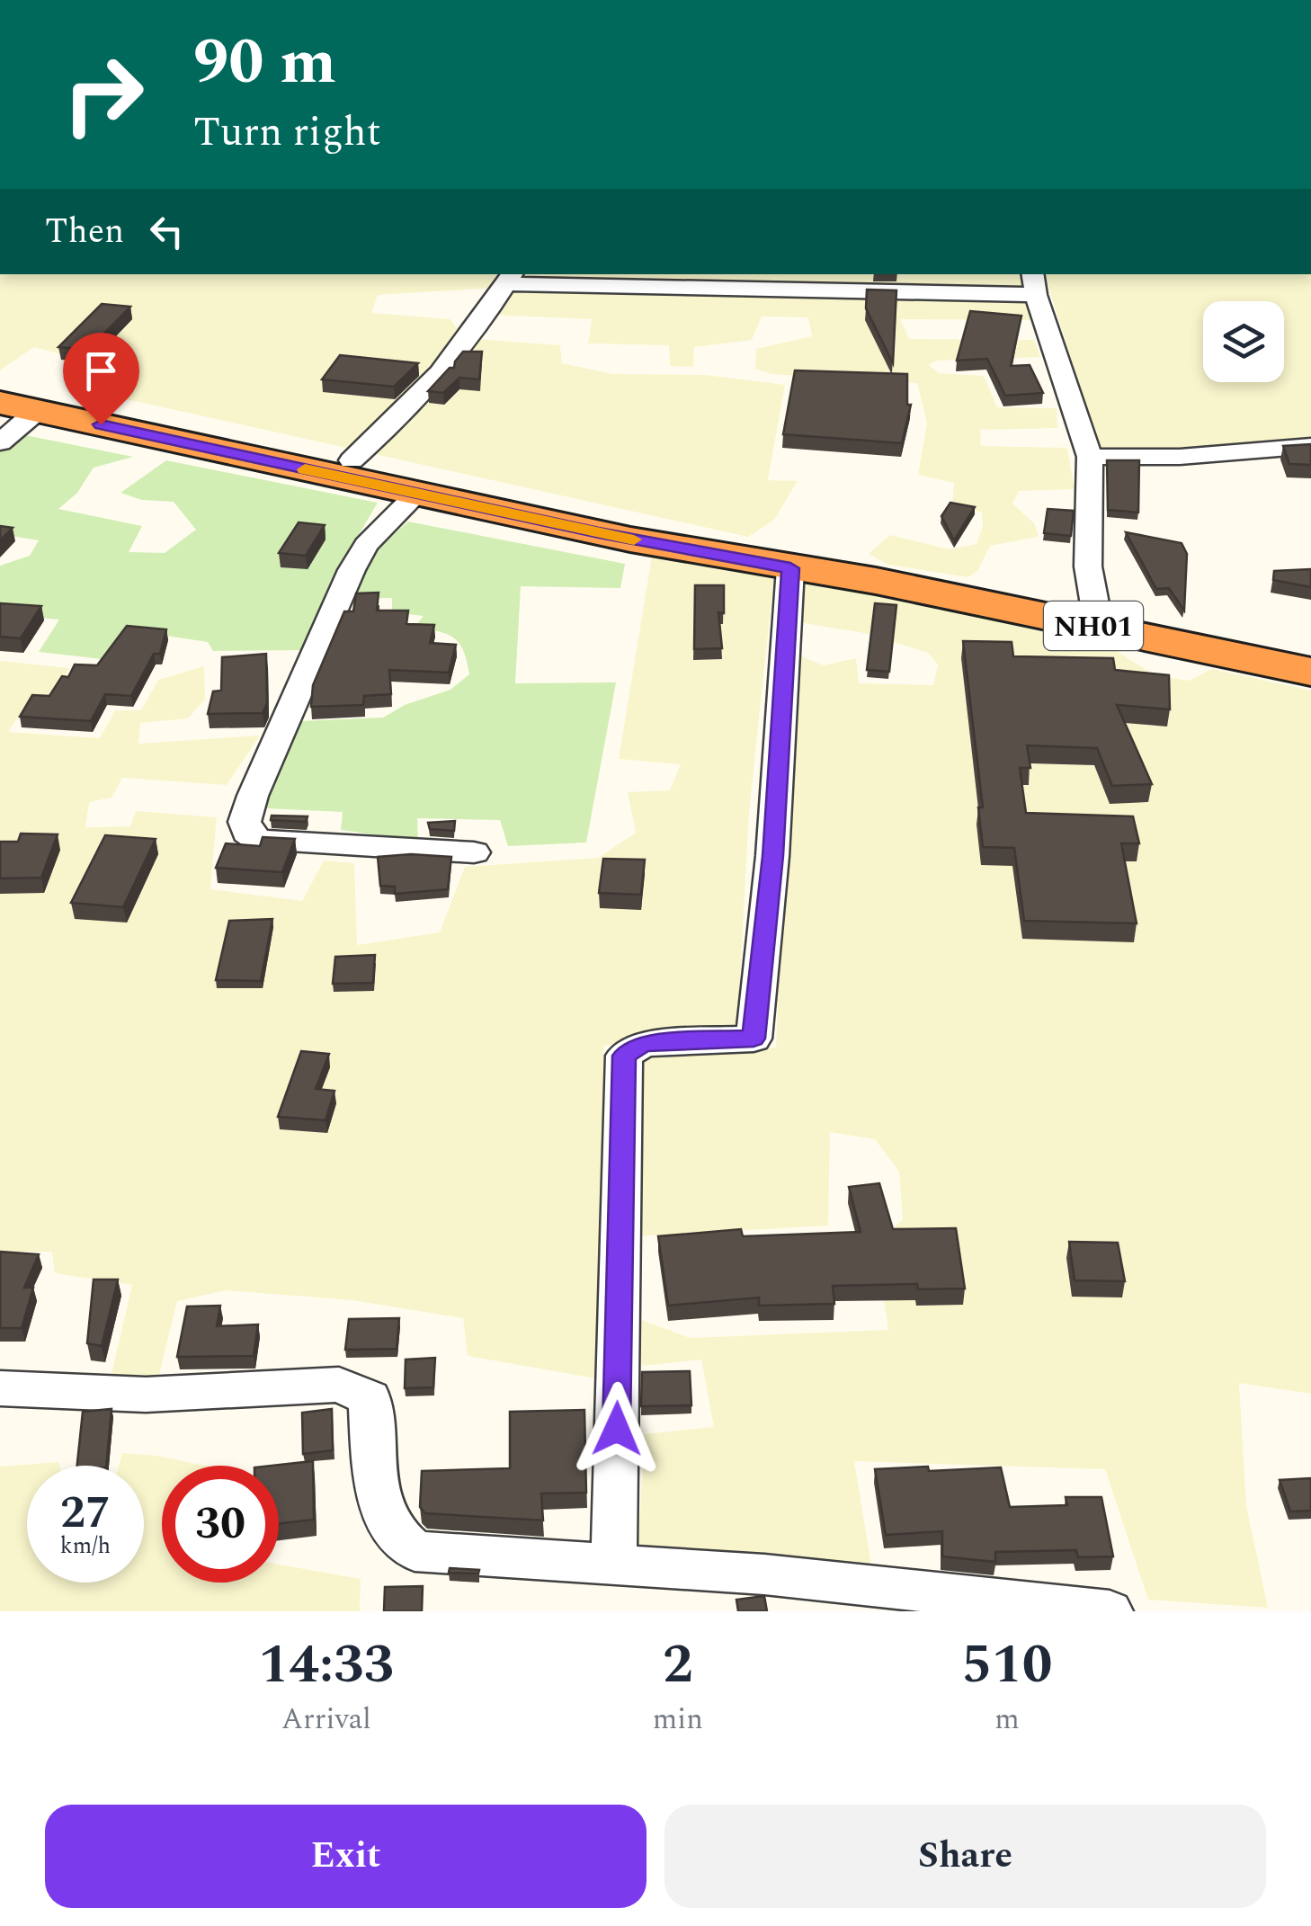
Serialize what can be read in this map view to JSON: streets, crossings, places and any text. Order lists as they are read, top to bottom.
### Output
{
  "streets": {
    "highway": ["NH01"]
  },
  "page": {
    "turn": ["90 m", "Turn right"],
    "then": "Then",
    "speed": "27 km/h",
    "limit": "30",
    "eta": [
      "14:33",
      "Arrival",
      "2",
      "min",
      "510",
      "m"
    ],
    "buttons": ["Exit", "Share"]
  }
}
